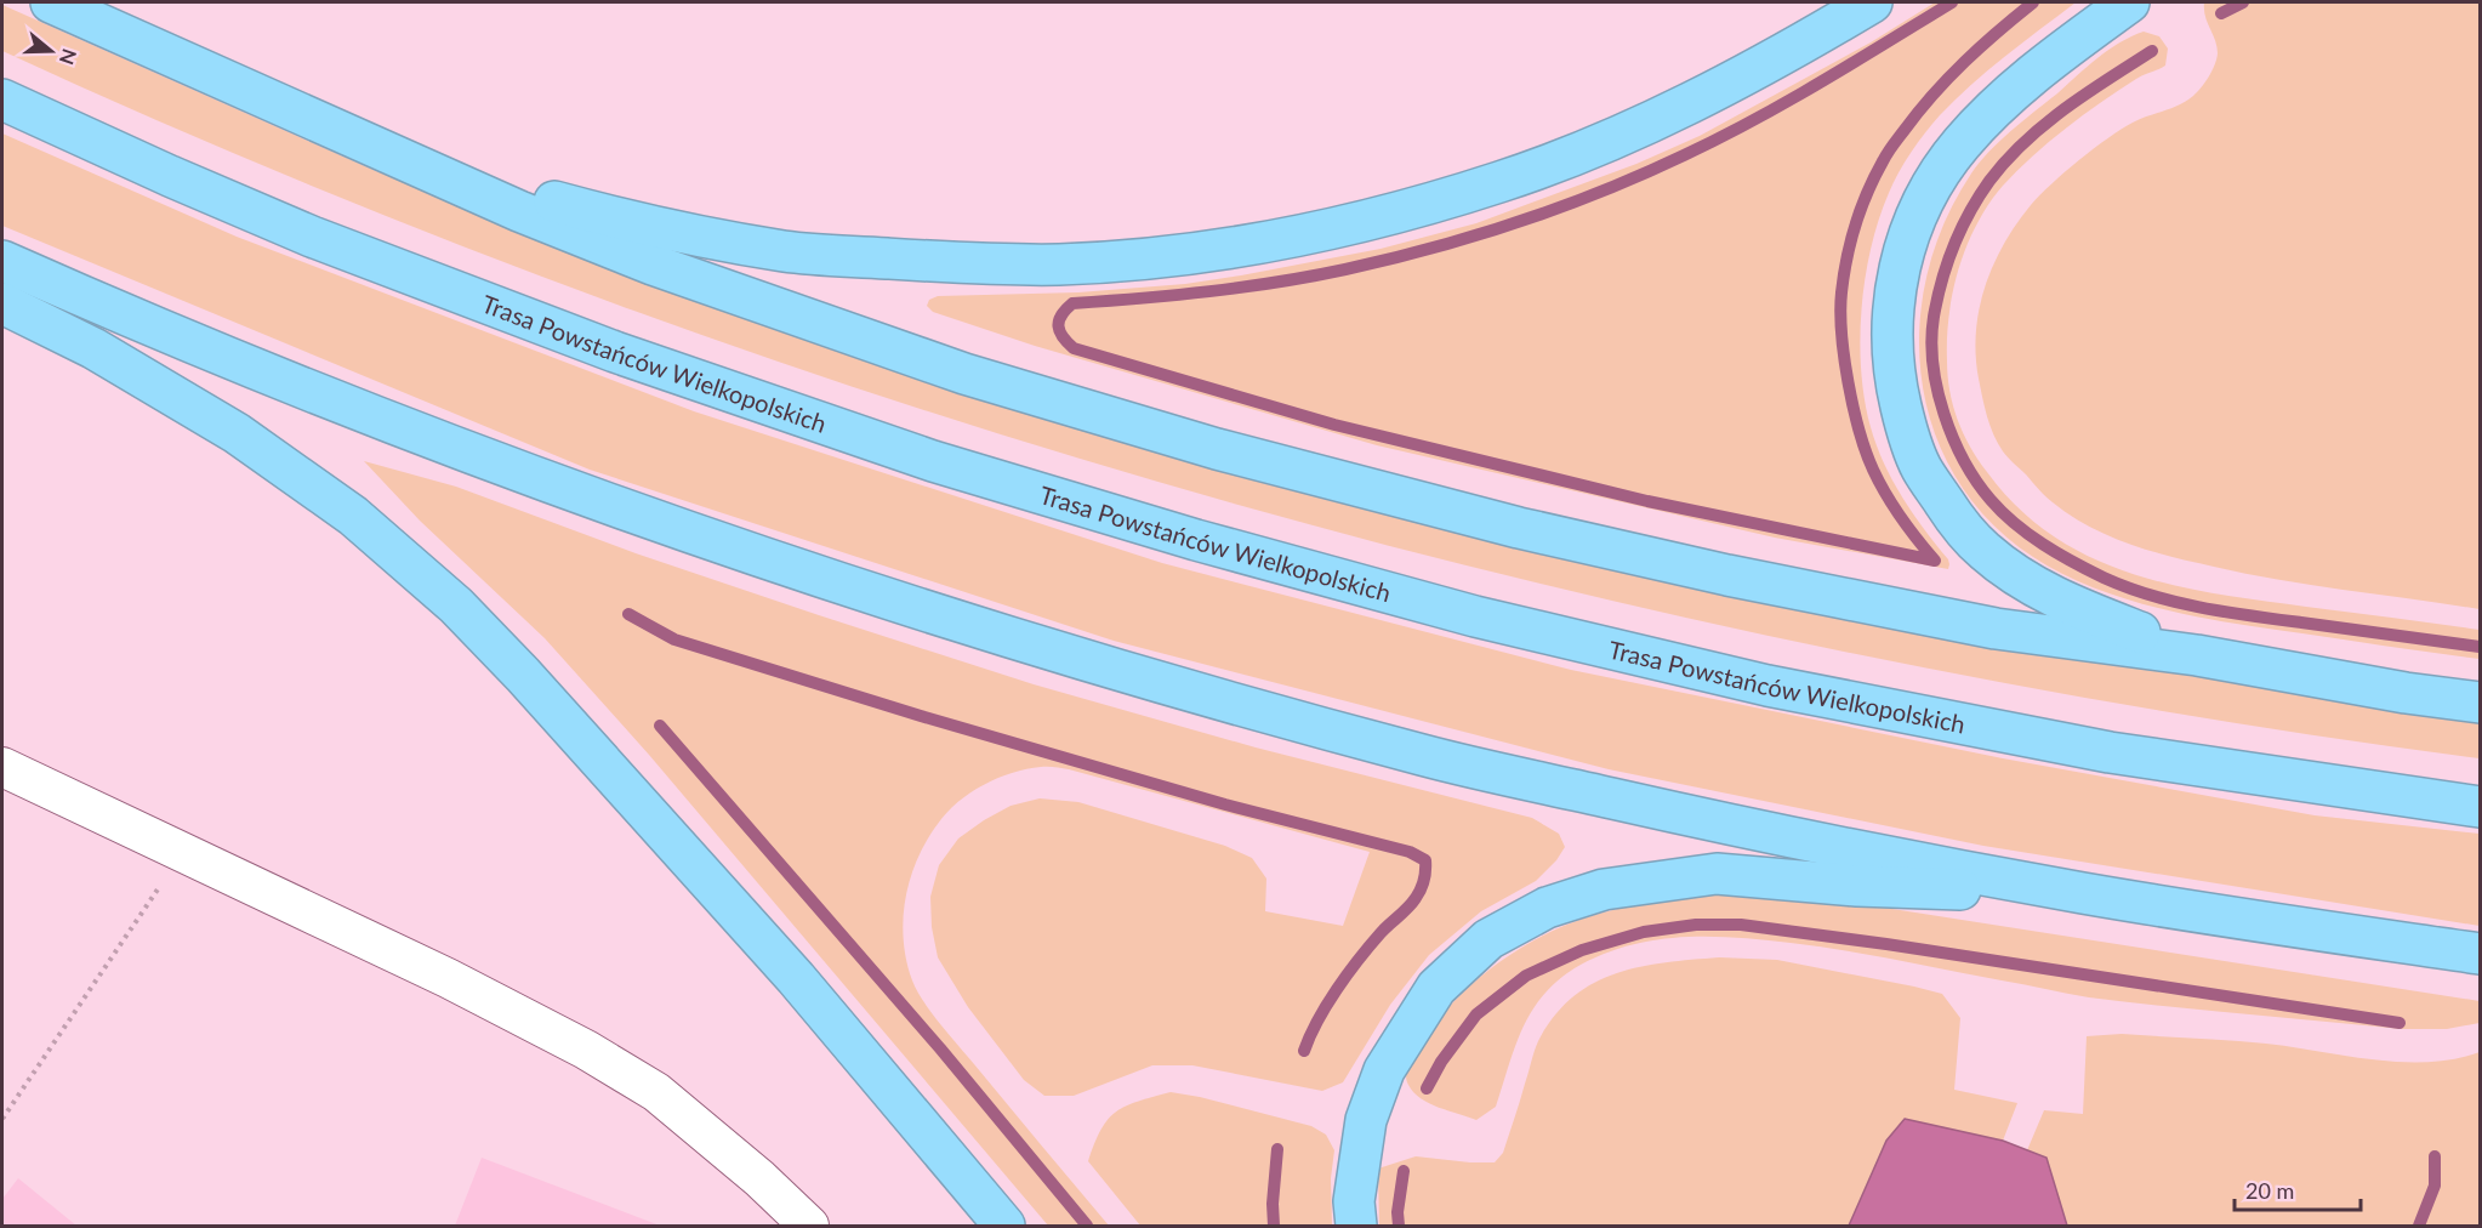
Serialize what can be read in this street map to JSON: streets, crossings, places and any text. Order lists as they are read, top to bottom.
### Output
{
  "streets": {
    "highway": ["Trasa Powstańców Wielkopolskich"]
  },
  "scale_bar": "20 m",
  "north": "right"
}
